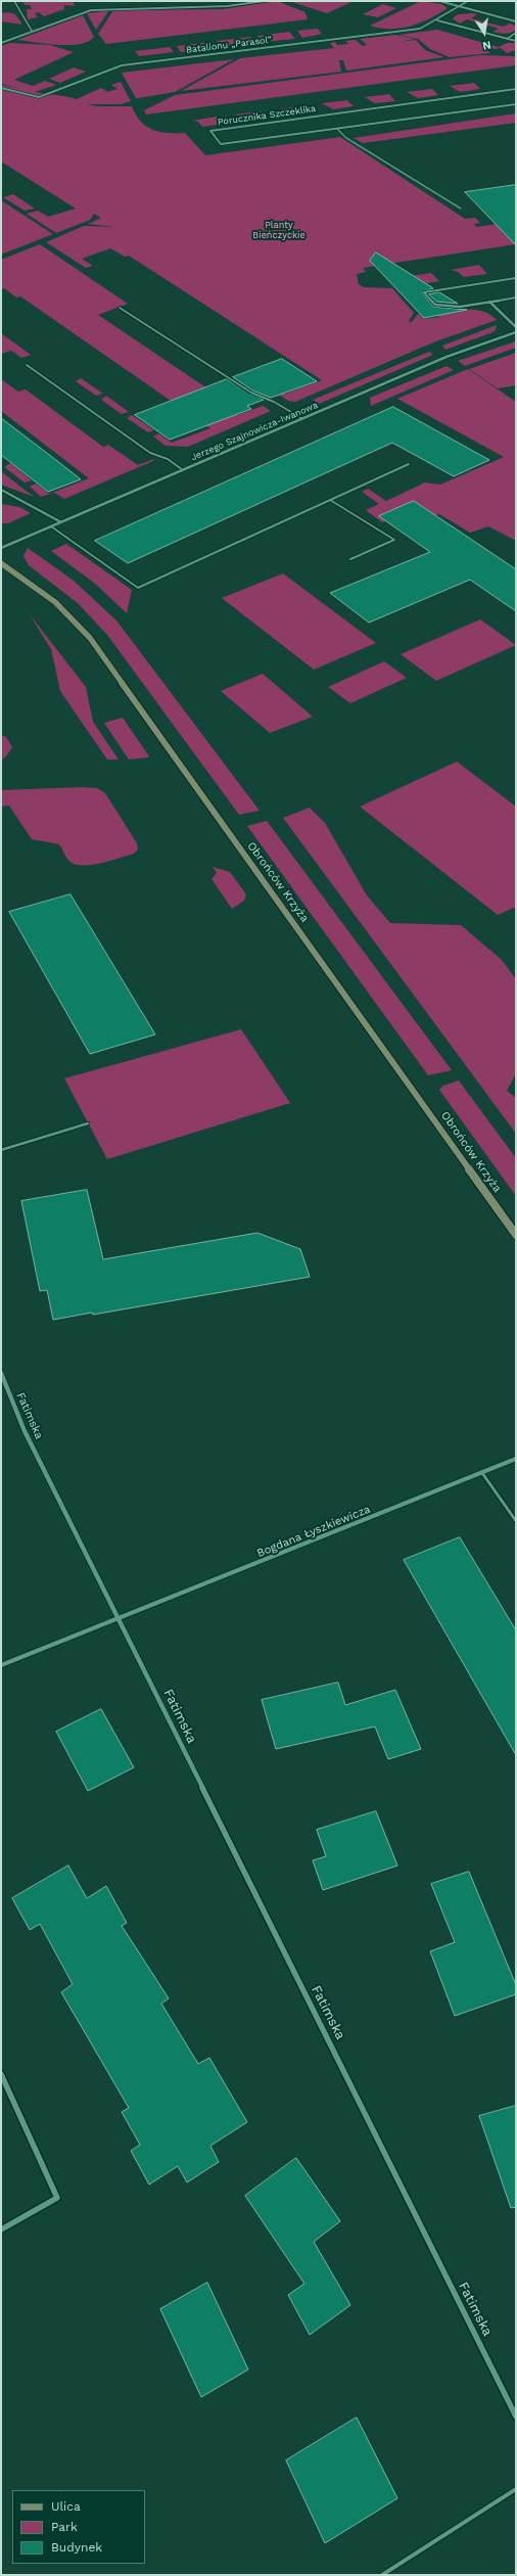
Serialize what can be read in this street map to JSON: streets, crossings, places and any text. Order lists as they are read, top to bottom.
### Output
{
  "streets": {
    "street": [
      "Batalionu „Parasol”",
      "Porucznika Szczeklika",
      "Jerzego Szajnowicza-Iwanowa",
      "Obrońców Krzyża",
      "Fatimska",
      "Bogdana Łyszkiewicza"
    ]
  },
  "crossings": [
    ["Fatimska", "Bogdana Łyszkiewicza"]
  ],
  "parks": ["Planty Bieńczyckie"],
  "legend": ["Ulica", "Park", "Budynek"],
  "north": "bottom"
}
